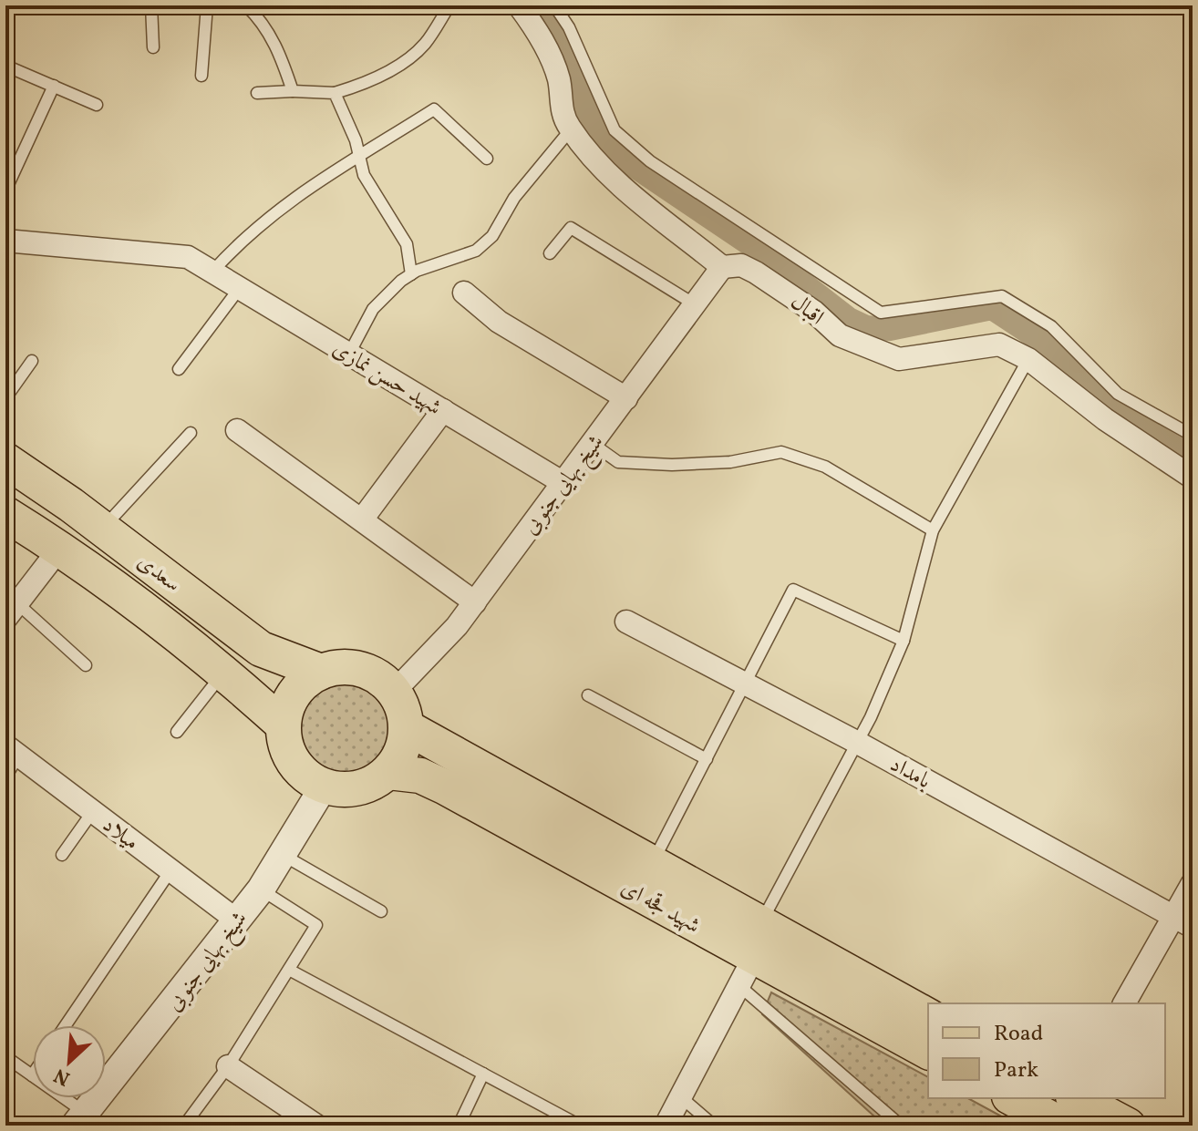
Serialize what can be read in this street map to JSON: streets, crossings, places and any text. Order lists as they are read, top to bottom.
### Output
{
  "streets": {
    "main road": ["سعدی", "شهید قجه ای"],
    "street": [
      "اقبال",
      "شهید حسن نمازی",
      "شیخ بهایی جنوبی",
      "بامداد",
      "میلاد"
    ]
  },
  "crossings": [
    ["اقبال", "شیخ بهایی جنوبی"],
    ["شهید حسن نمازی", "شیخ بهایی جنوبی"],
    ["شیخ بهایی جنوبی", "سعدی"],
    ["شیخ بهایی جنوبی", "میلاد"],
    ["شیخ بهایی جنوبی", "شهید قجه ای"],
    ["سعدی", "شهید قجه ای"]
  ],
  "legend": ["Road", "Park"],
  "north": "bottom left"
}
